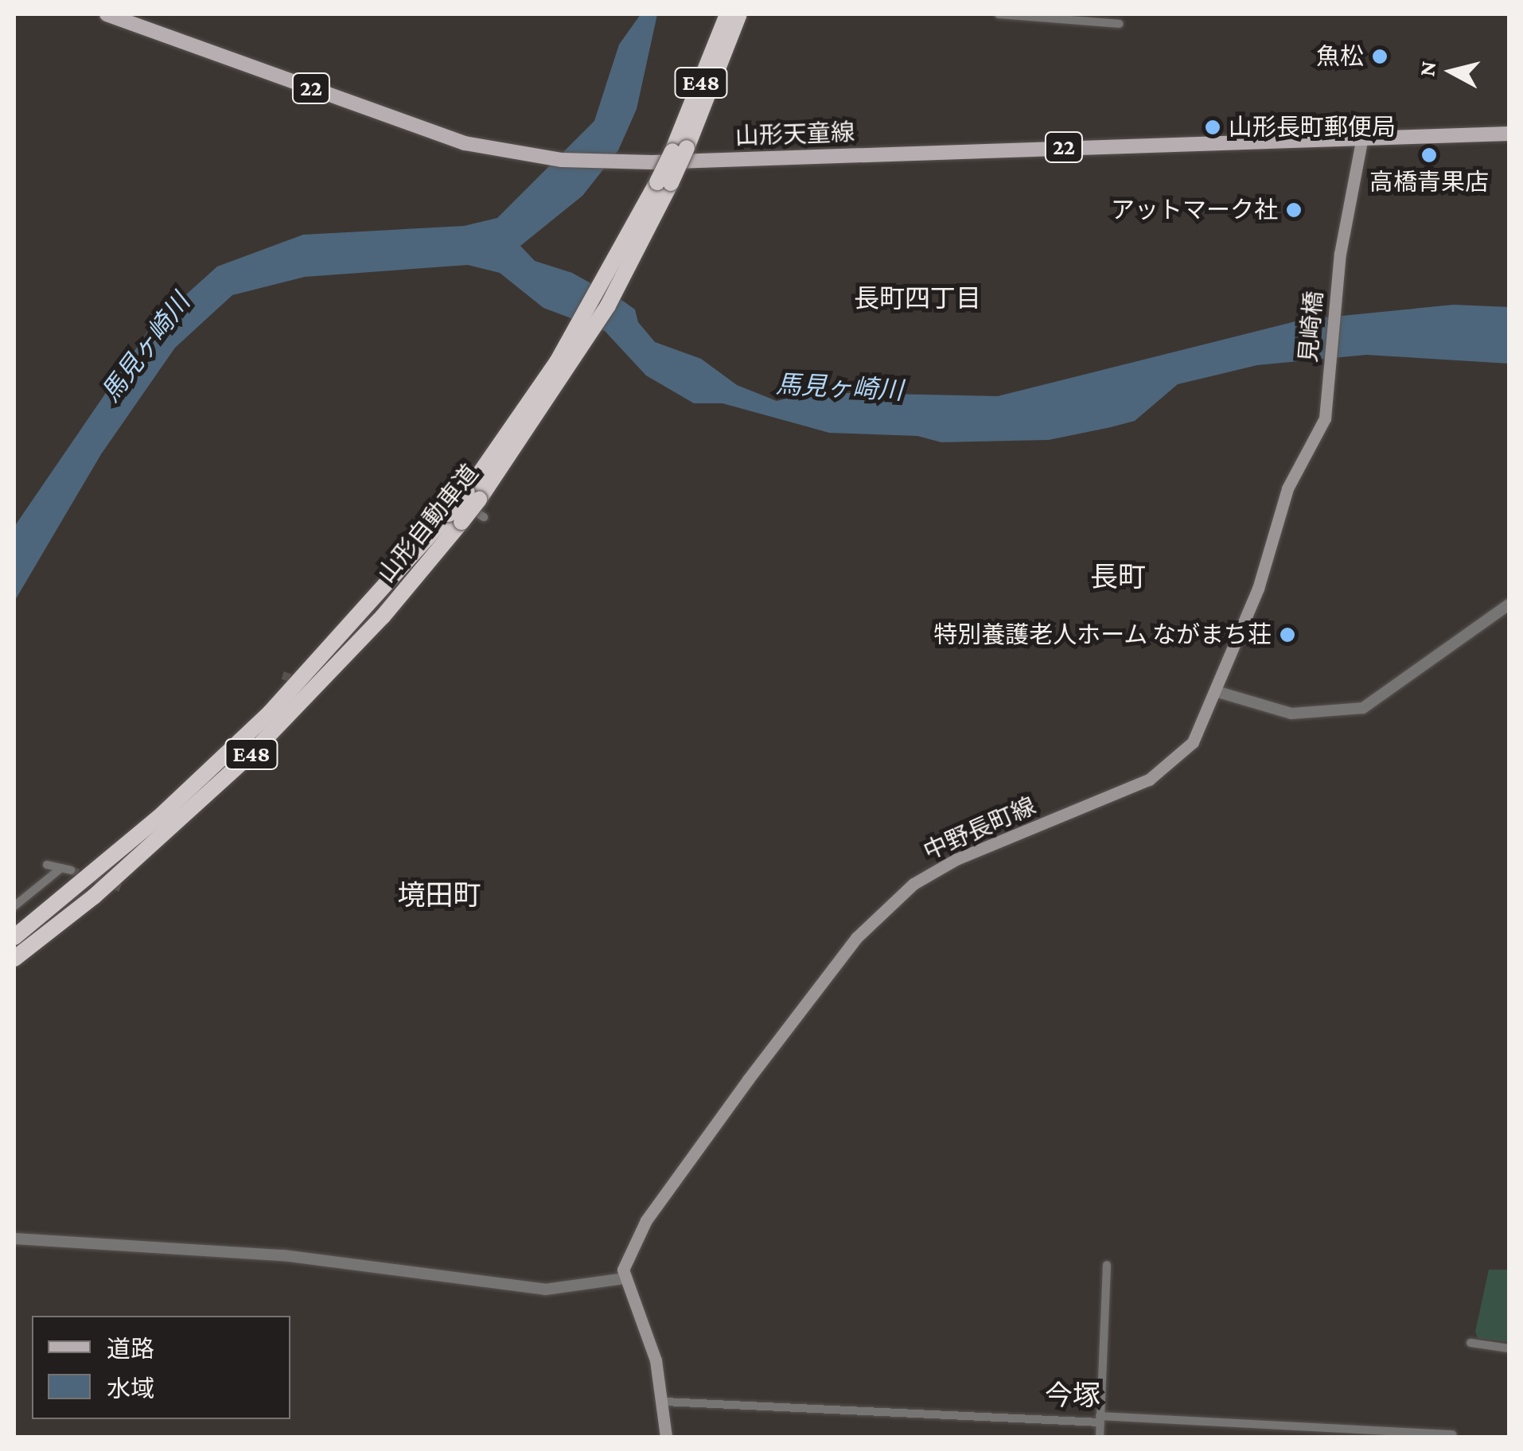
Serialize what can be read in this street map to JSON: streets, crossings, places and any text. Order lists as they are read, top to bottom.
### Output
{
  "streets": {
    "highway": ["E48", "山形自動車道"],
    "main road": [
      "22",
      "山形天童線",
      "見崎橋",
      "中野長町線"
    ]
  },
  "crossings": [
    ["山形天童線", "見崎橋"],
    ["見崎橋", "中野長町線"]
  ],
  "districts": [
    "長町四丁目",
    "長町",
    "境田町",
    "今塚"
  ],
  "water": ["馬見ヶ崎川"],
  "places": [
    "魚松",
    "山形長町郵便局",
    "高橋青果店",
    "アットマーク社",
    "特別養護老人ホーム ながまち荘"
  ],
  "legend": ["道路", "水域"],
  "north": "left"
}
